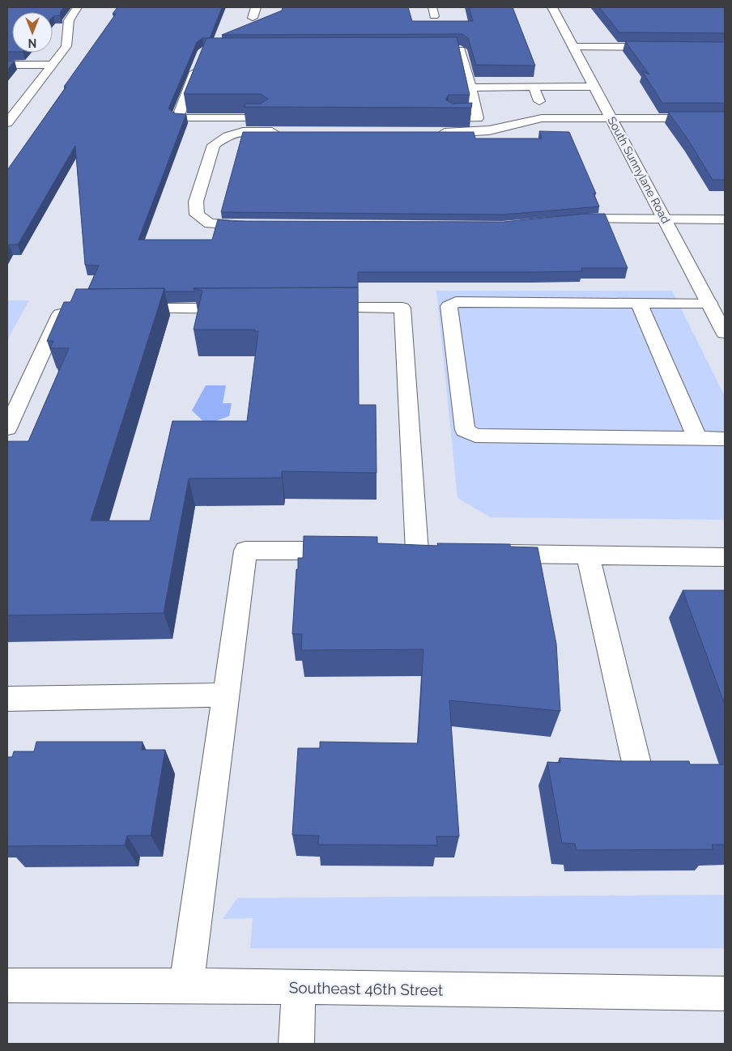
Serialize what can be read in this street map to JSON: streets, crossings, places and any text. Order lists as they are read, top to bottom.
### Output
{
  "streets": {
    "street": ["South Sunnylane Road", "Southeast 46th Street"]
  },
  "north": "bottom"
}
